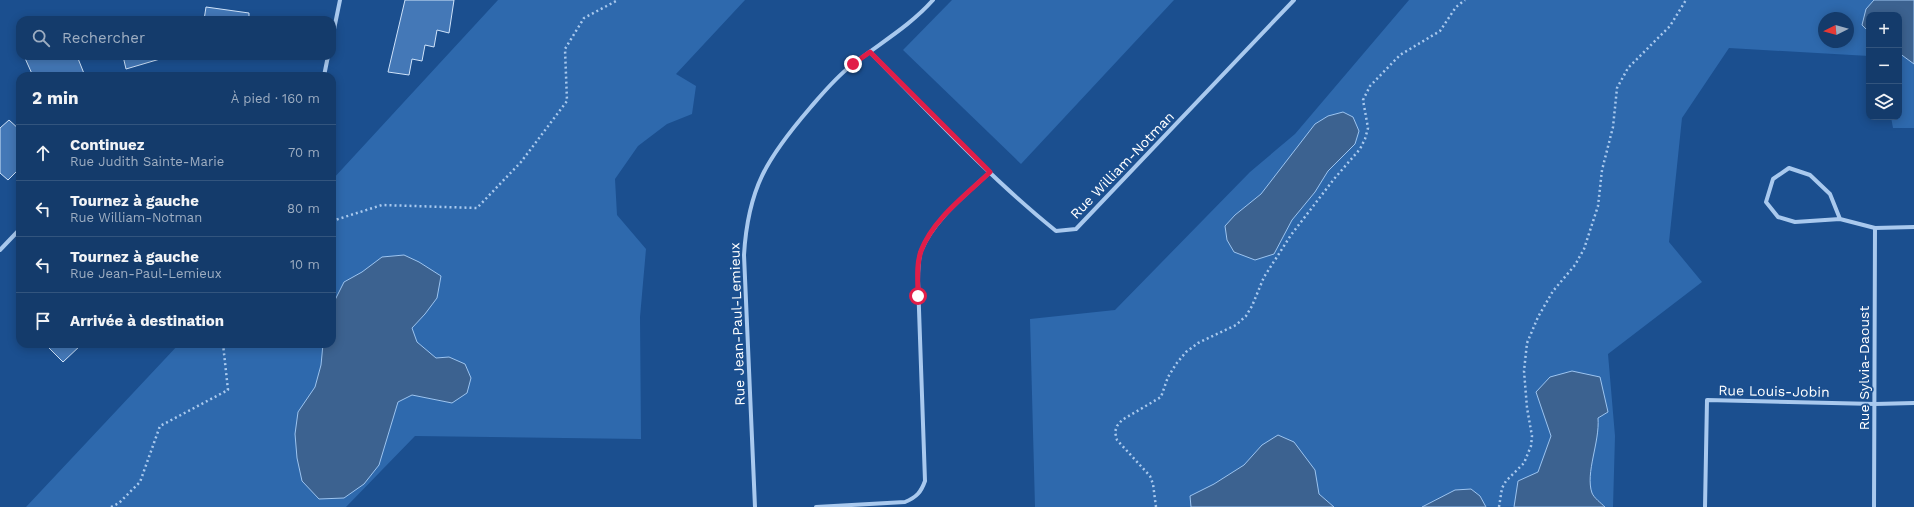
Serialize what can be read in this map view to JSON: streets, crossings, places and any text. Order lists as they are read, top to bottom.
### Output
{
  "streets": {
    "street": [
      "Rue William-Notman",
      "Rue Jean-Paul-Lemieux",
      "Rue Sylvia-Daoust",
      "Rue Louis-Jobin"
    ]
  },
  "crossings": [
    ["Rue William-Notman", "Rue Jean-Paul-Lemieux"],
    ["Rue Sylvia-Daoust", "Rue Louis-Jobin"]
  ],
  "north": "left",
  "page": {
    "map_buttons": ["+", "−"],
    "search": "Rechercher",
    "heading": ["2 min", "À pied · 160 m"],
    "list": [
      ["Continuez", "Rue Judith Sainte-Marie", "70 m"],
      ["Tournez à gauche", "Rue William-Notman", "80 m"],
      ["Tournez à gauche", "Rue Jean-Paul-Lemieux", "10 m"],
      "Arrivée à destination"
    ]
  }
}
